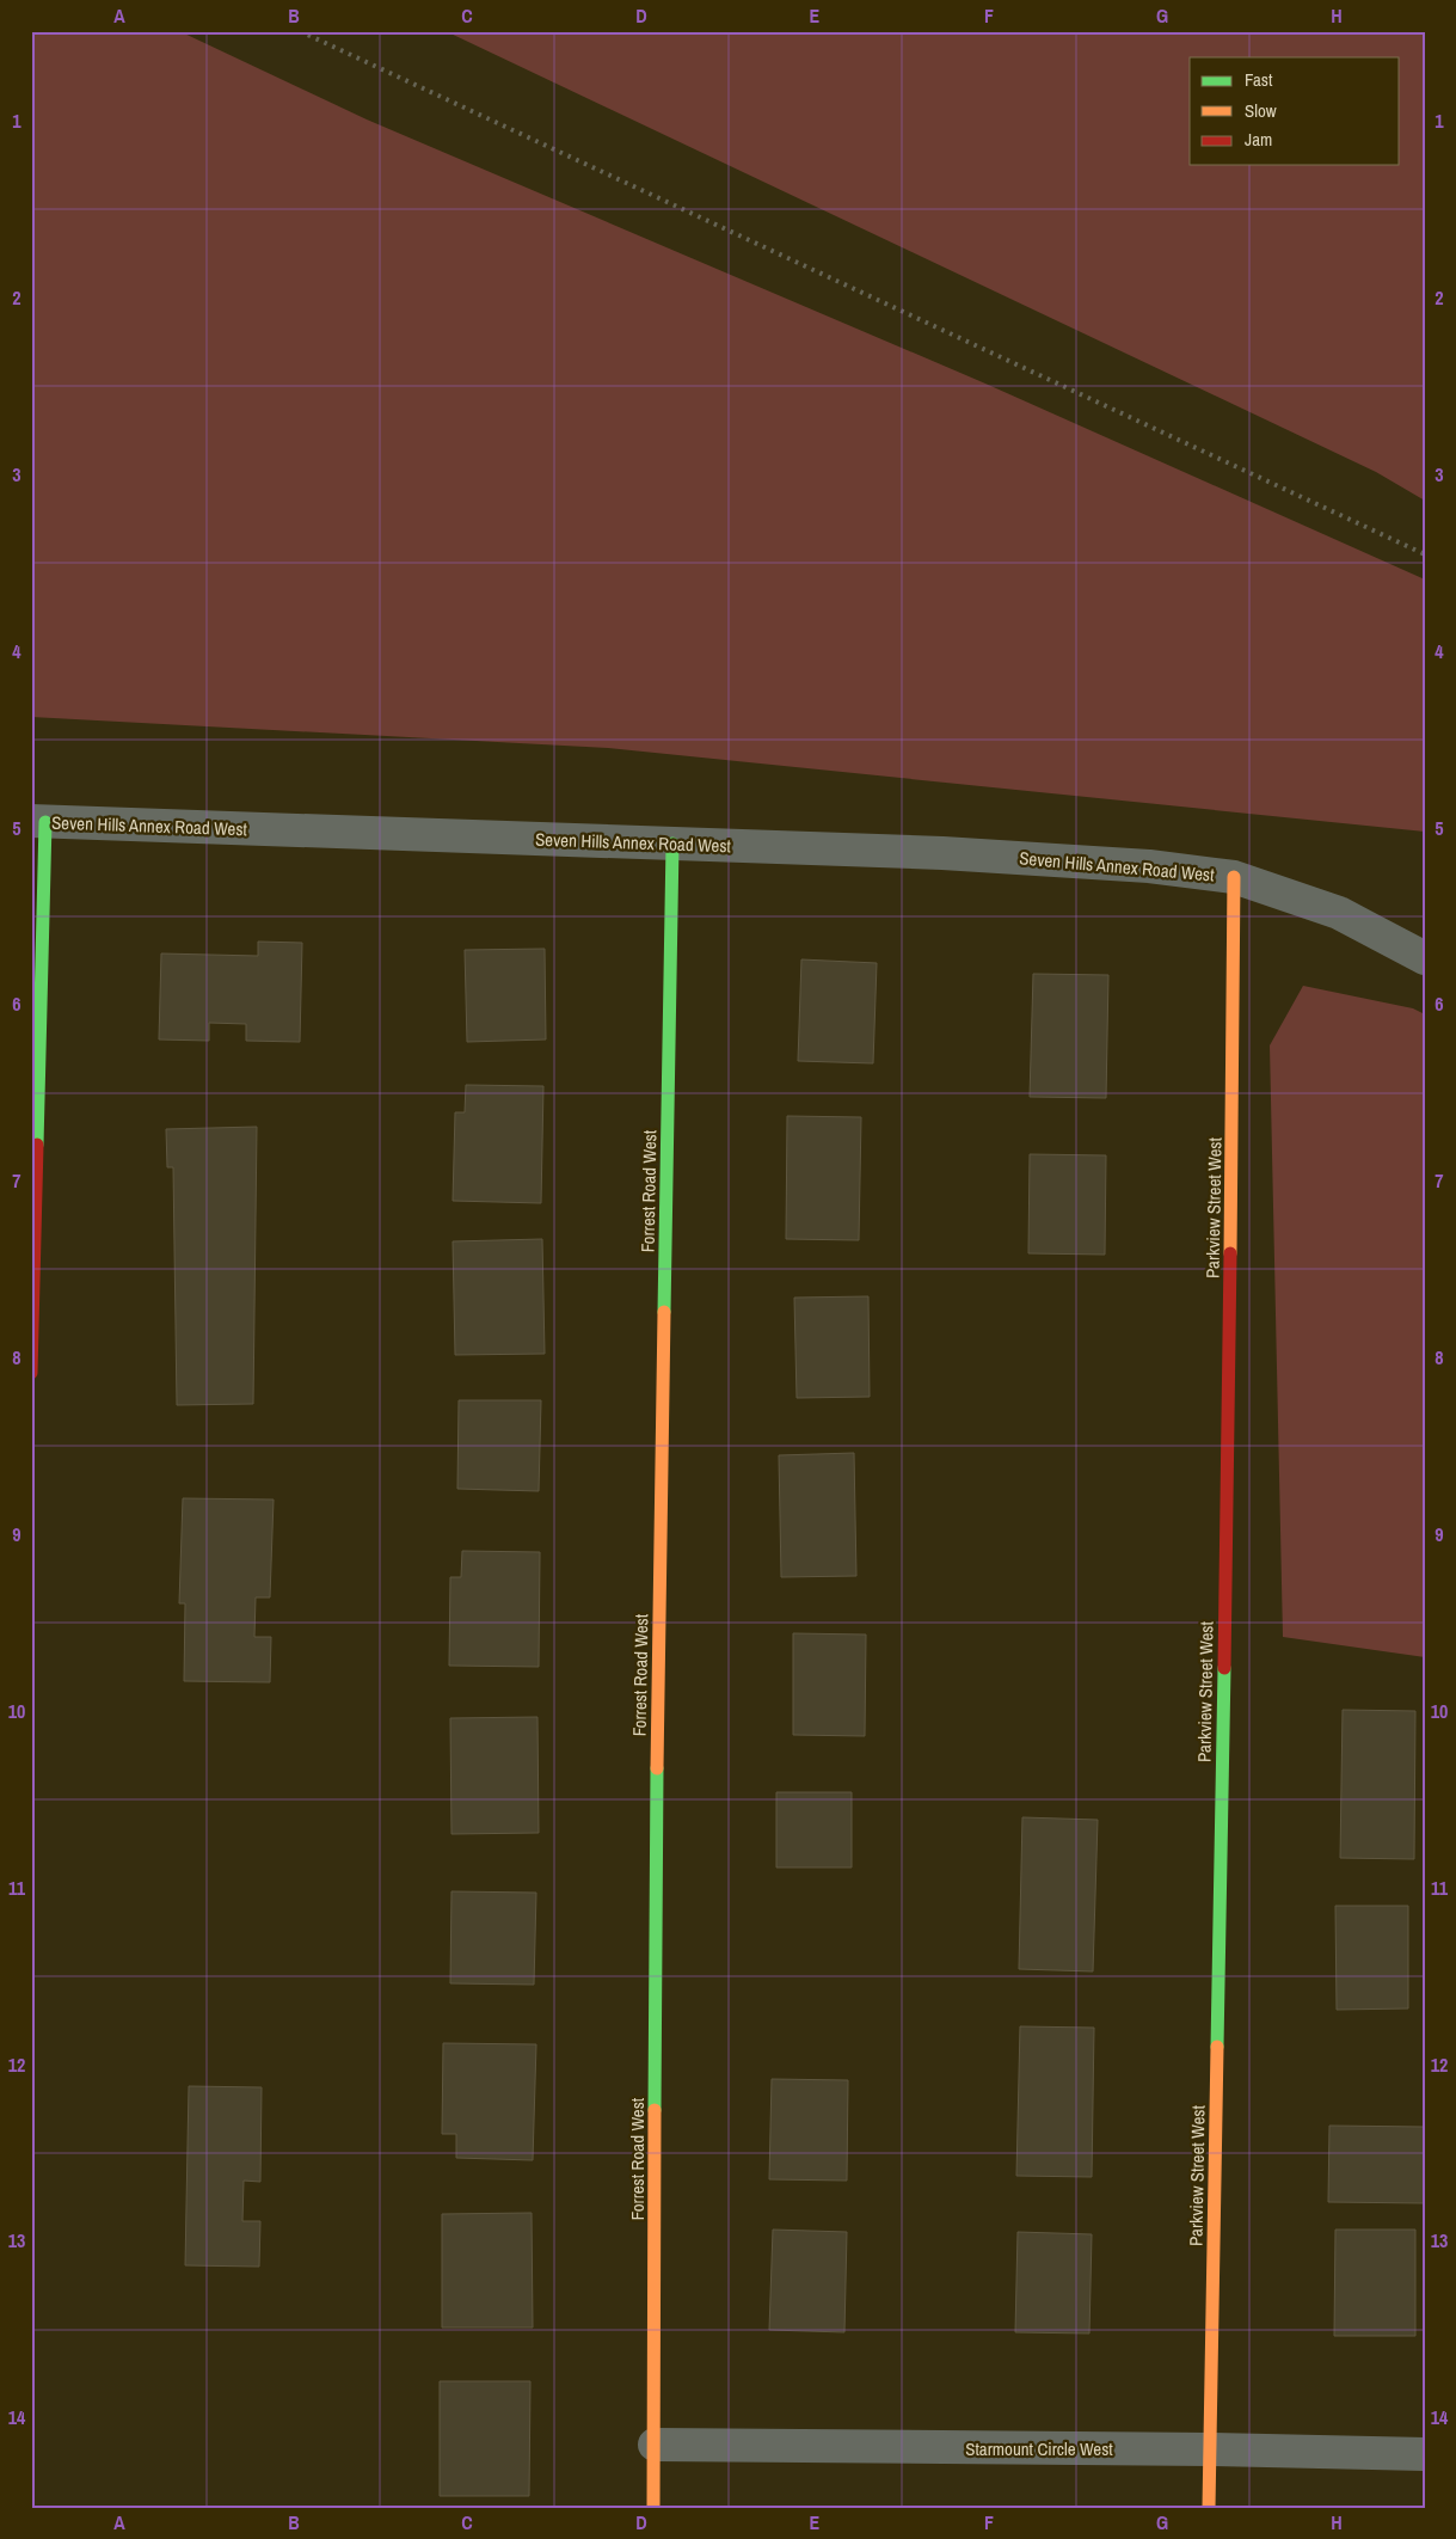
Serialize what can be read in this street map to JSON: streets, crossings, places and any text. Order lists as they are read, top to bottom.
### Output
{
  "streets": {
    "street": [
      "Seven Hills Annex Road West",
      "Forrest Road West",
      "Parkview Street West",
      "Starmount Circle West"
    ]
  },
  "crossings": [
    ["Seven Hills Annex Road West", "Forrest Road West"],
    ["Seven Hills Annex Road West", "Parkview Street West"],
    ["Forrest Road West", "Starmount Circle West"],
    ["Parkview Street West", "Starmount Circle West"]
  ],
  "legend": ["Fast", "Slow", "Jam"],
  "grid": {
    "columns": [
      "A",
      "B",
      "C",
      "D",
      "E",
      "F",
      "G",
      "H"
    ],
    "rows": [
      "1",
      "2",
      "3",
      "4",
      "5",
      "6",
      "7",
      "8",
      "9",
      "10",
      "11",
      "12",
      "13",
      "14"
    ]
  }
}
